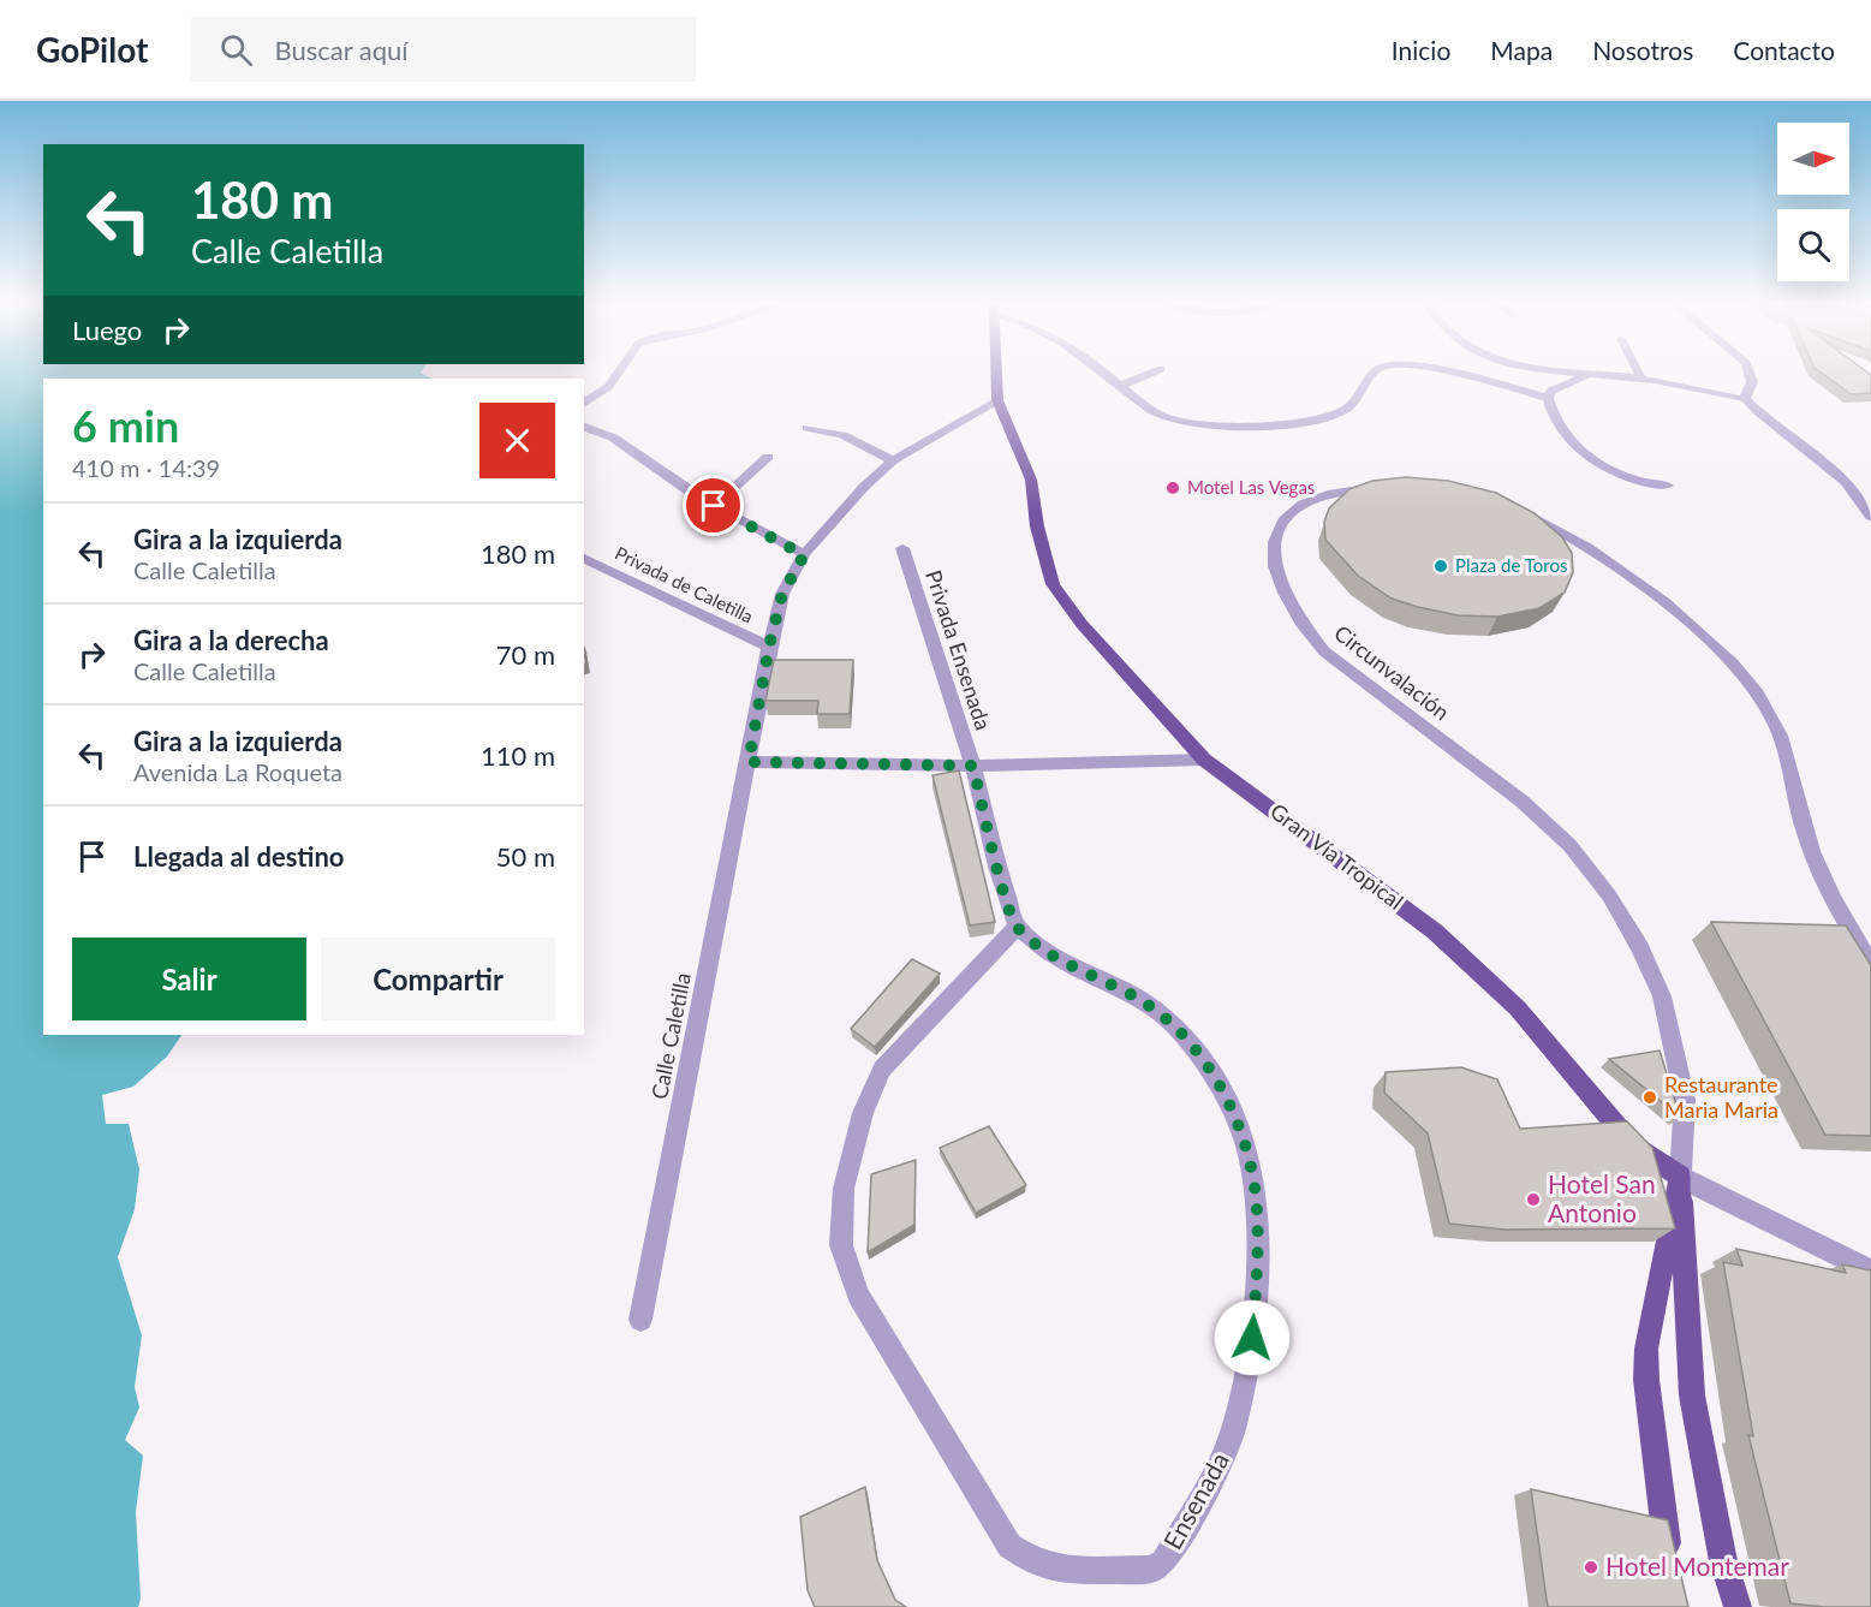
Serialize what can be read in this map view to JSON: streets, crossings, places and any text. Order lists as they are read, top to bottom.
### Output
{
  "streets": {
    "main road": ["Gran Vía Tropical"],
    "street": [
      "Privada de Caletilla",
      "Privada Ensenada",
      "Circunvalación",
      "Calle Caletilla",
      "Ensenada"
    ]
  },
  "crossings": [
    ["Privada de Caletilla", "Calle Caletilla"],
    ["Circunvalación", "Gran Vía Tropical"],
    ["Gran Vía Tropical", "Calle Caletilla"]
  ],
  "places": [
    "Motel Las Vegas",
    "Plaza de Toros",
    "Restaurante Maria Maria",
    "Hotel San Antonio",
    "Hotel Montemar"
  ],
  "north": "right",
  "page": {
    "header": "GoPilot",
    "search": "Buscar aquí",
    "nav": [
      "Inicio",
      "Mapa",
      "Nosotros",
      "Contacto"
    ],
    "turn": ["180 m", "Calle Caletilla"],
    "then": "Luego",
    "heading": ["6 min", "410 m · 14:39"],
    "list": [
      {
        "name": "Gira a la izquierda",
        "note": "Calle Caletilla",
        "value": "180 m"
      },
      {
        "name": "Gira a la derecha",
        "note": "Calle Caletilla",
        "value": "70 m"
      },
      {
        "name": "Gira a la izquierda",
        "note": "Avenida La Roqueta",
        "value": "110 m"
      },
      {
        "name": "Llegada al destino",
        "value": "50 m"
      }
    ],
    "buttons": ["Salir", "Compartir"]
  }
}
